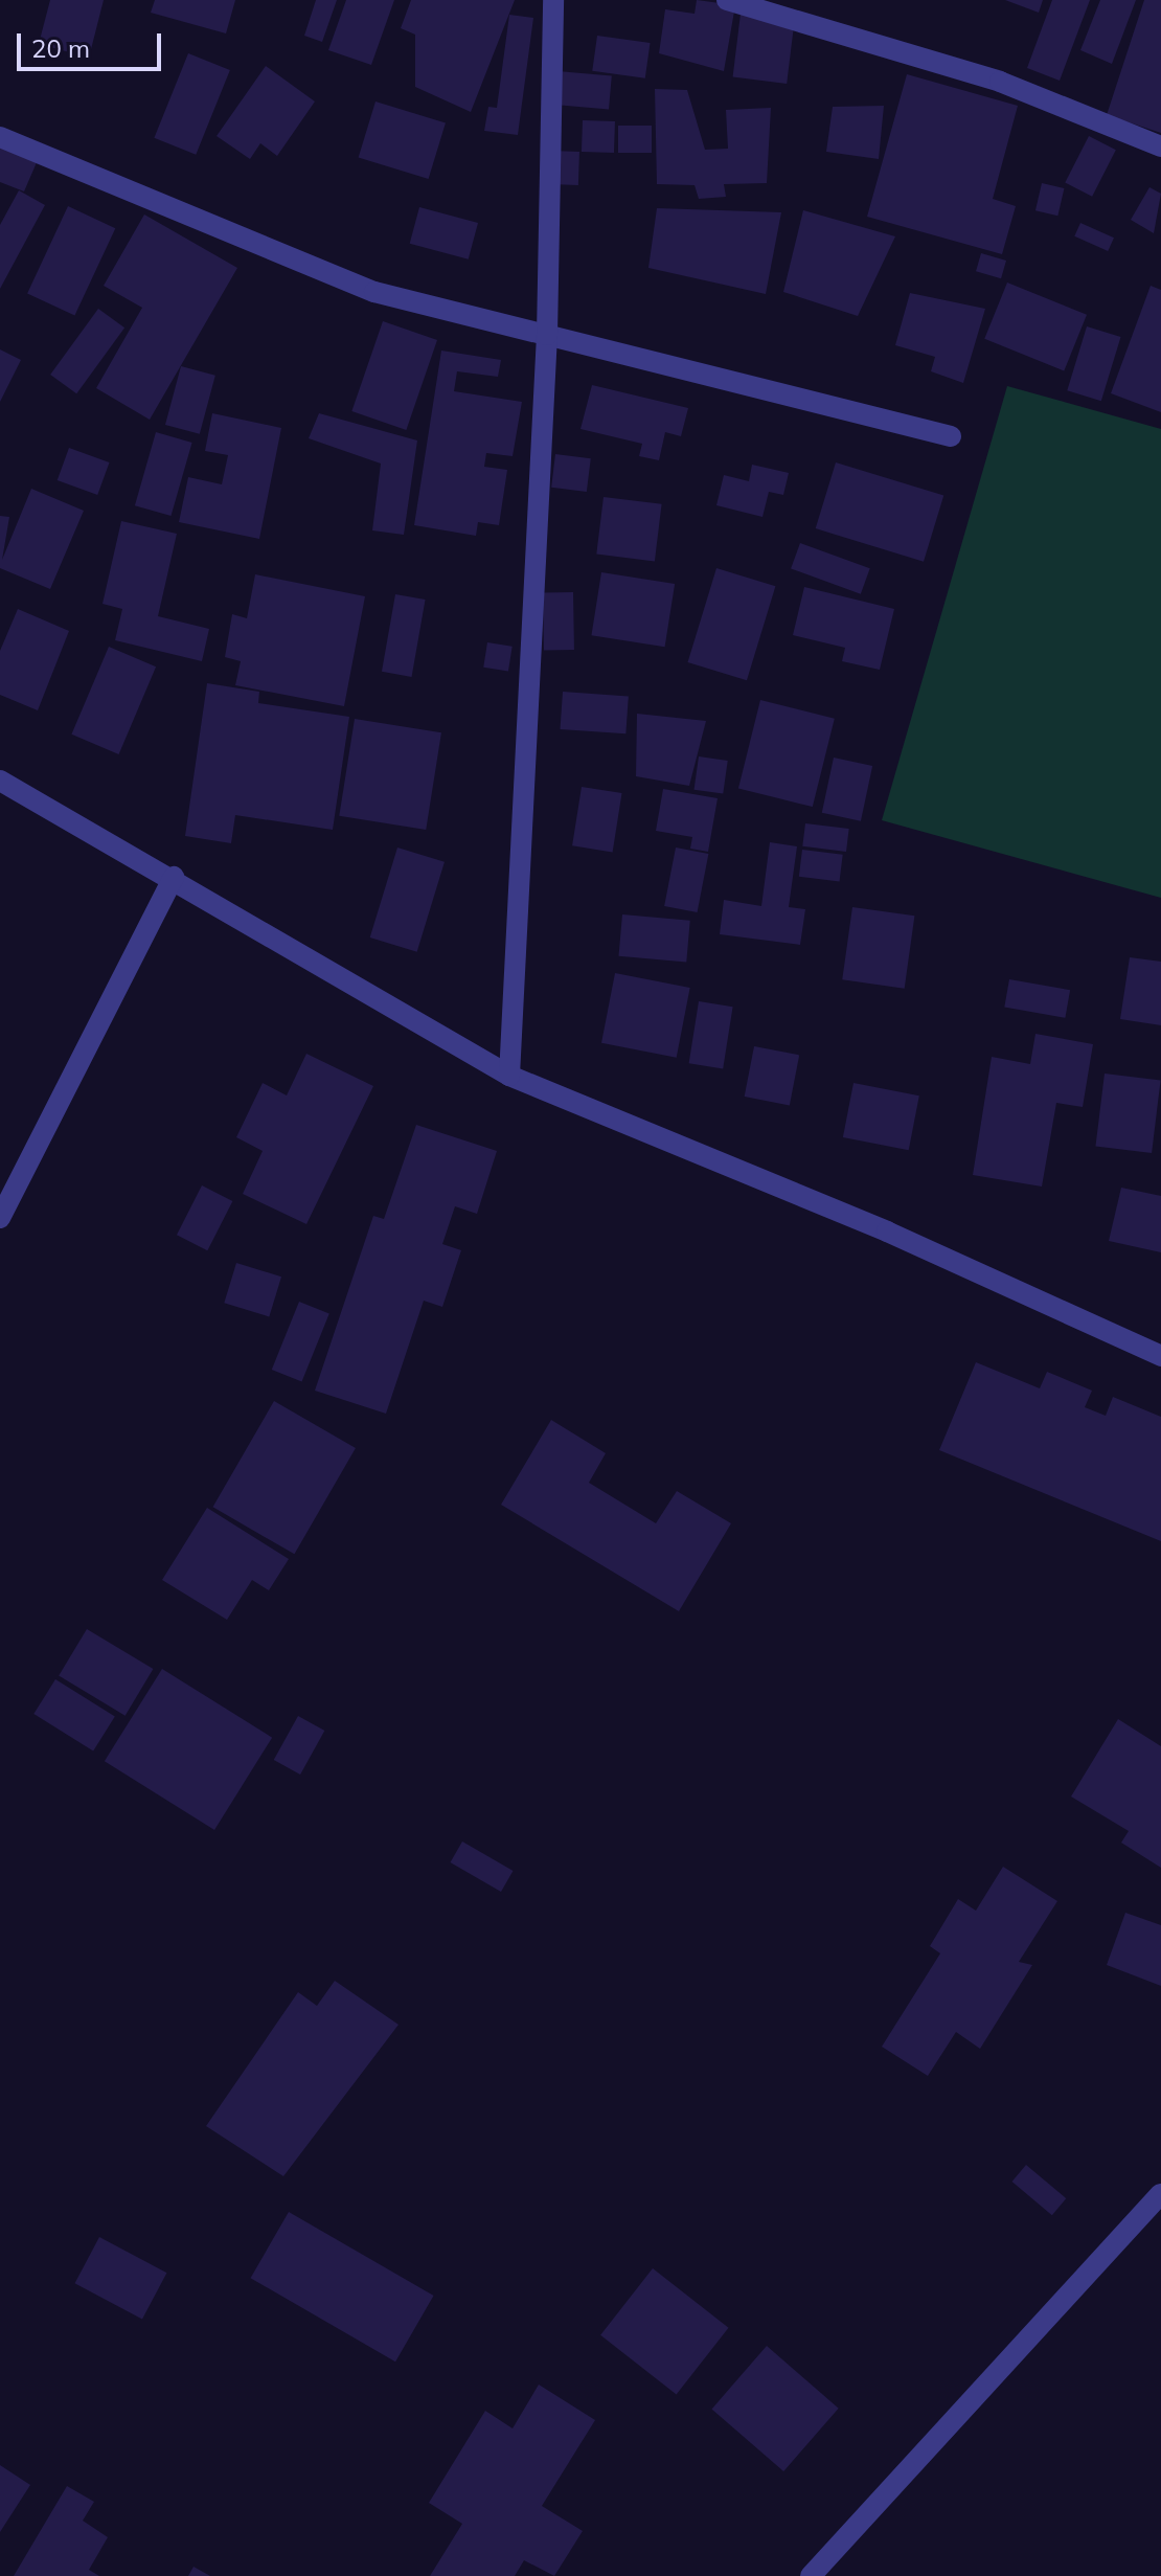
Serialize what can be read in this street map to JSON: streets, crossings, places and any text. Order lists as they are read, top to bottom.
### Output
{
  "scale_bar": "20 m"
}
